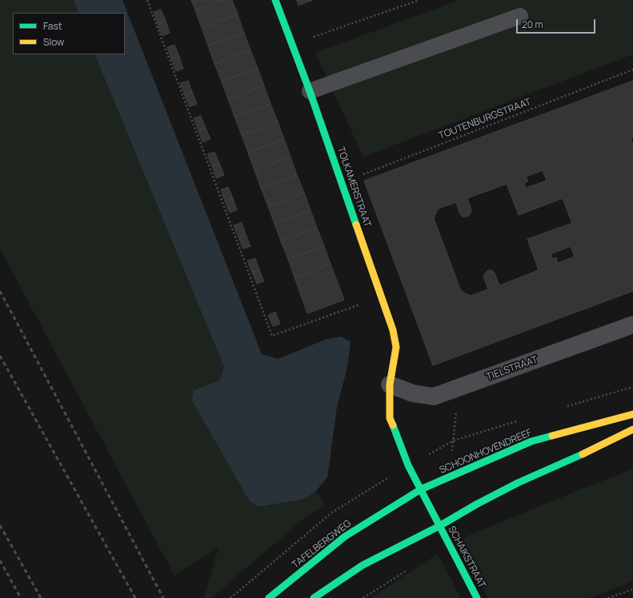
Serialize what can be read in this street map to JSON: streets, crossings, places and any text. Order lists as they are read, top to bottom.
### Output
{
  "streets": {
    "street": [
      "TOLKAMERSTRAAT",
      "TIELSTRAAT",
      "SCHOONHOVENDREEF",
      "TAFELBERGWEG",
      "SCHAIKSTRAAT"
    ],
    "path": ["TOUTENBURGSTRAAT"]
  },
  "crossings": [
    ["TOUTENBURGSTRAAT", "TOLKAMERSTRAAT"],
    ["TOLKAMERSTRAAT", "TIELSTRAAT"],
    ["TOLKAMERSTRAAT", "SCHOONHOVENDREEF"],
    ["TOLKAMERSTRAAT", "TAFELBERGWEG"],
    ["TOLKAMERSTRAAT", "SCHAIKSTRAAT"],
    ["SCHOONHOVENDREEF", "TAFELBERGWEG"],
    ["SCHOONHOVENDREEF", "SCHAIKSTRAAT"],
    ["TAFELBERGWEG", "SCHAIKSTRAAT"]
  ],
  "legend": ["Fast", "Slow"],
  "scale_bar": "20 m"
}
